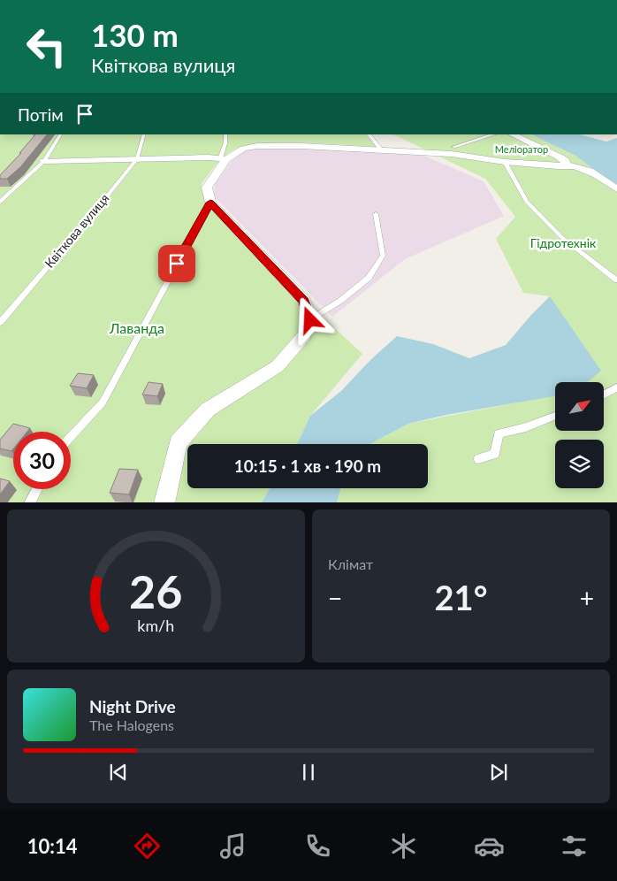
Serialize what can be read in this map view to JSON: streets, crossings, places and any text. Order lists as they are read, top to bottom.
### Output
{
  "streets": {
    "lane": ["Квіткова вулиця"]
  },
  "parks": ["Меліоратор", "Гідротехнік", "Лаванда"],
  "north": "top right",
  "page": {
    "turn": ["130 m", "Квіткова вулиця"],
    "then": "Потім",
    "limit": "30",
    "trip": "10:15 · 1 хв · 190 m",
    "tile": "Клімат",
    "heat": ["−", "21°", "+"],
    "song": ["Night Drive", "The Halogens"],
    "tabs": "10:14",
    "gauge": ["26", "km/h"]
  }
}
